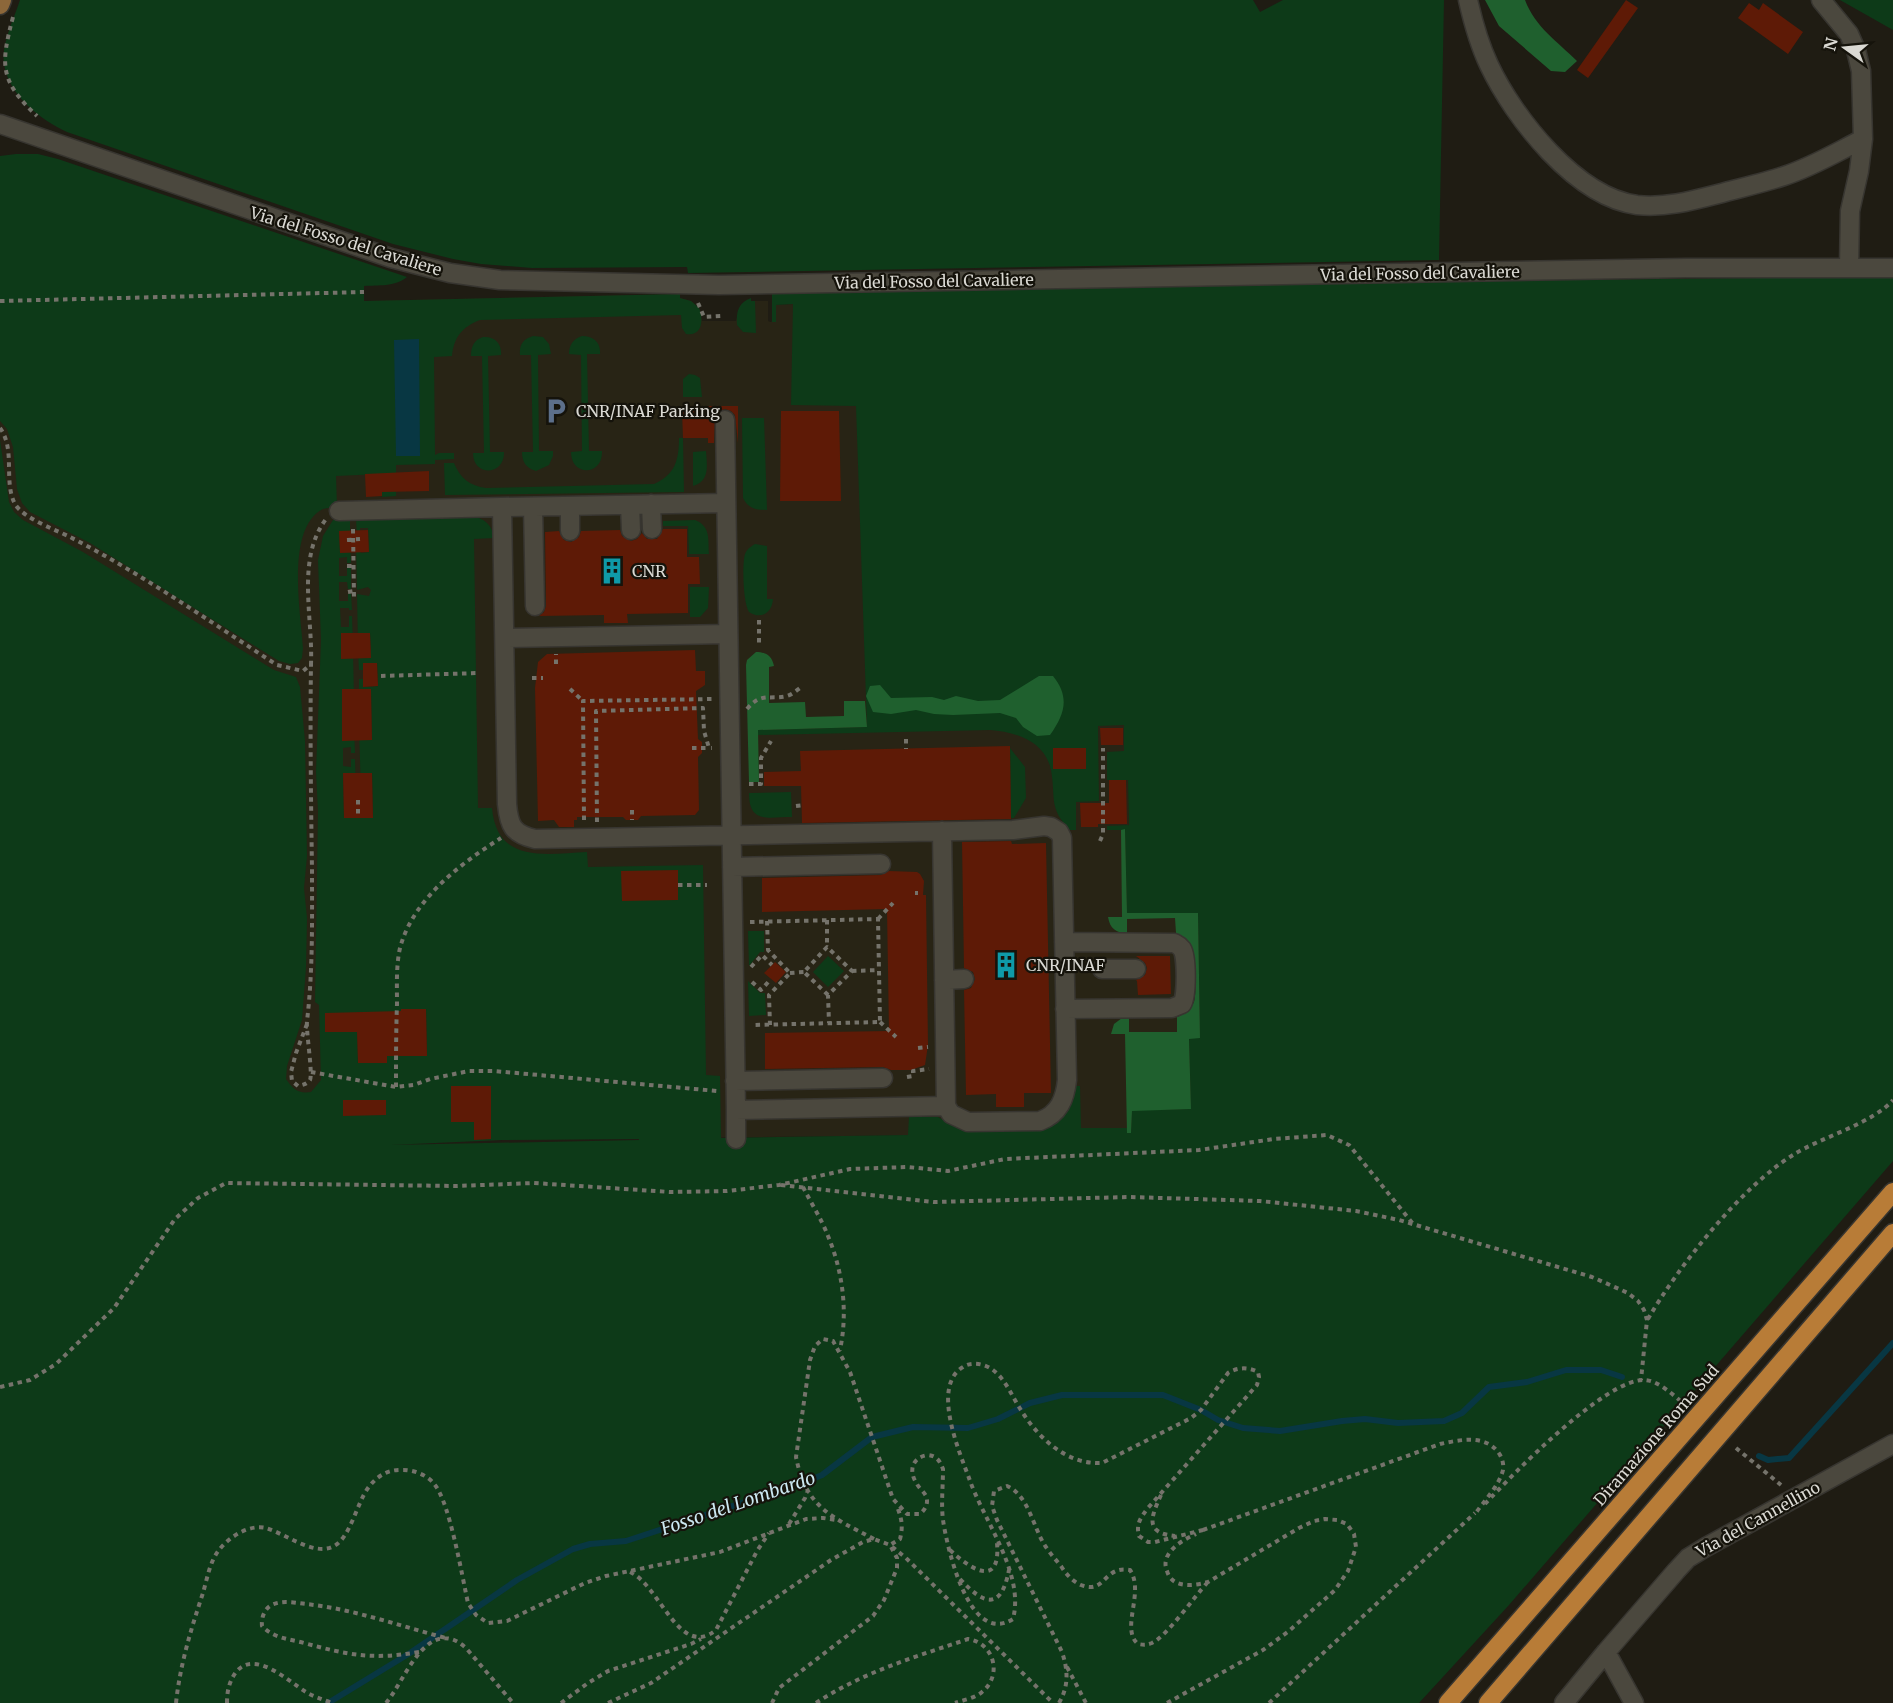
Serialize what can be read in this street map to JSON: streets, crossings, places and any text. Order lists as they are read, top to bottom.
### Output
{
  "streets": {
    "highway": ["Diramazione Roma Sud"],
    "street": ["Via del Fosso del Cavaliere", "Via del Cannellino"]
  },
  "water": ["Fosso del Lombardo"],
  "places": {
    "parking": ["CNR/INAF Parking"],
    "building": ["CNR", "CNR/INAF"]
  },
  "north": "left"
}
